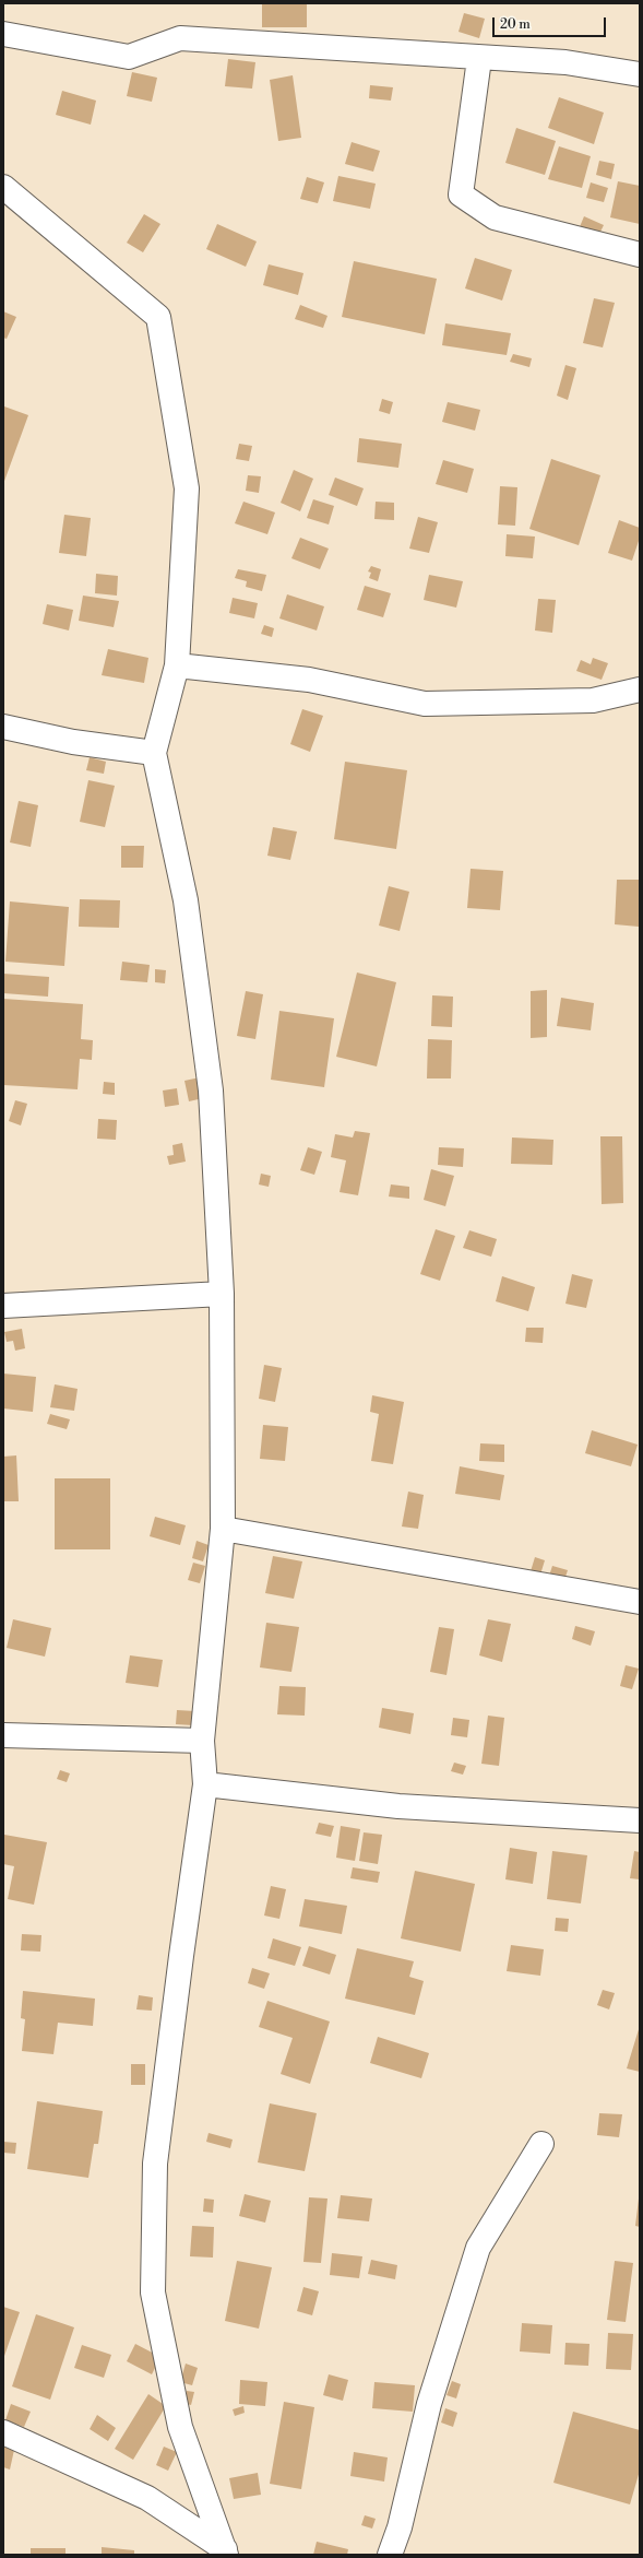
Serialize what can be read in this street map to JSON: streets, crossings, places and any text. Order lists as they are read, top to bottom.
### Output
{
  "scale_bar": "20 m"
}
